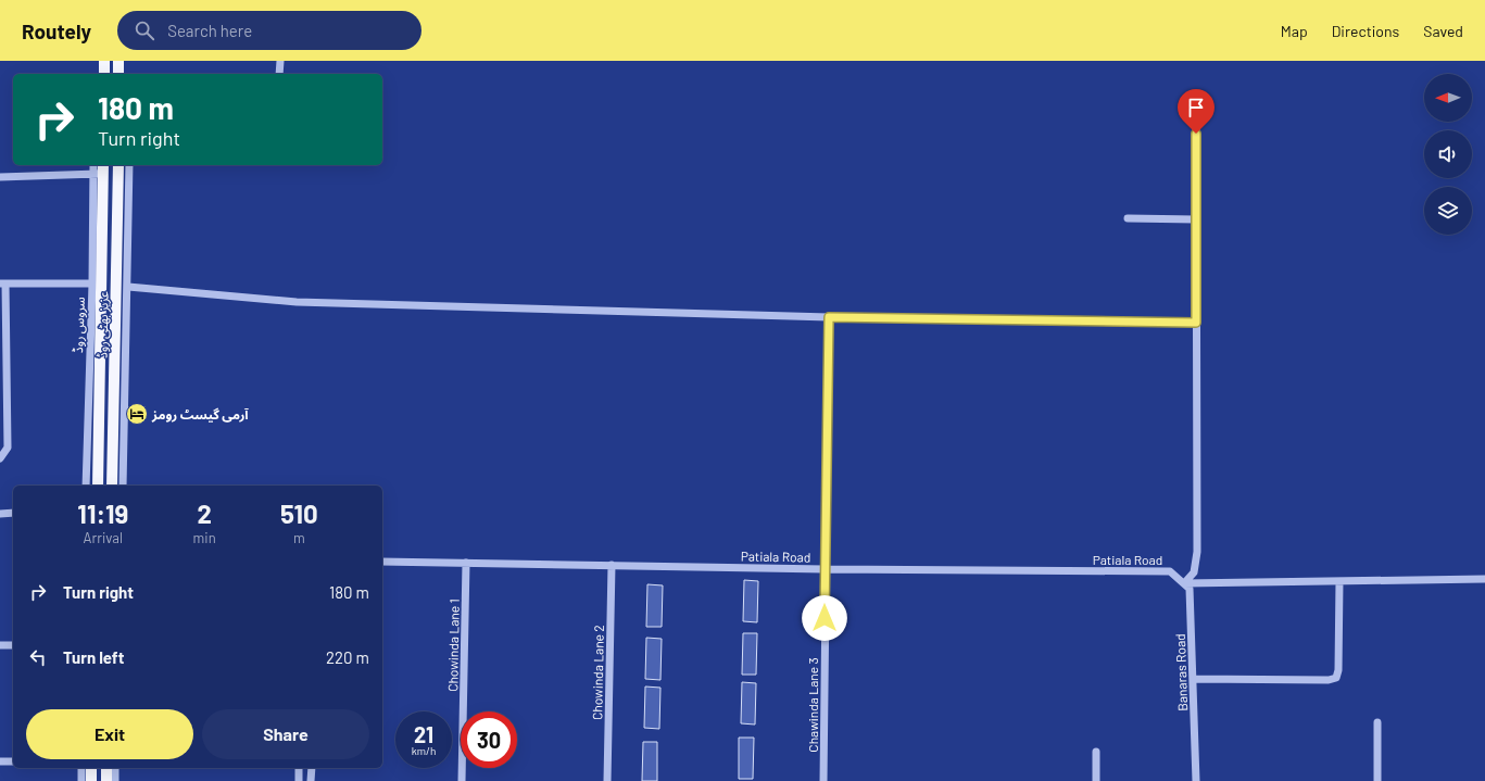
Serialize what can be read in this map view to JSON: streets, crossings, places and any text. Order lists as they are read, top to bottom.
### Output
{
  "streets": {
    "main road": ["عزیز بھٹی روڈ"],
    "street": [
      "سروس روڈ",
      "Patiala Road",
      "Chowinda Lane 1",
      "Chowinda Lane 2",
      "Banaras Road",
      "Chawinda Lane 3"
    ]
  },
  "crossings": [
    ["سروس روڈ", "عزیز بھٹی روڈ"],
    ["Patiala Road", "Chowinda Lane 1"],
    ["Patiala Road", "Chowinda Lane 2"],
    ["Patiala Road", "Banaras Road"],
    ["Patiala Road", "Chawinda Lane 3"]
  ],
  "places": {
    "hotel": ["آرمی گیسٹ رومز"]
  },
  "north": "left",
  "page": {
    "header": "Routely",
    "search": "Search here",
    "nav": ["Map", "Directions", "Saved"],
    "turn": ["180 m", "Turn right"],
    "eta": [
      "11:19",
      "Arrival",
      "2",
      "min",
      "510",
      "m"
    ],
    "list": [
      {
        "name": "Turn right",
        "value": "180 m"
      },
      {
        "name": "Turn left",
        "value": "220 m"
      }
    ],
    "buttons": ["Exit", "Share"],
    "speed": "21 km/h",
    "limit": "30"
  }
}
